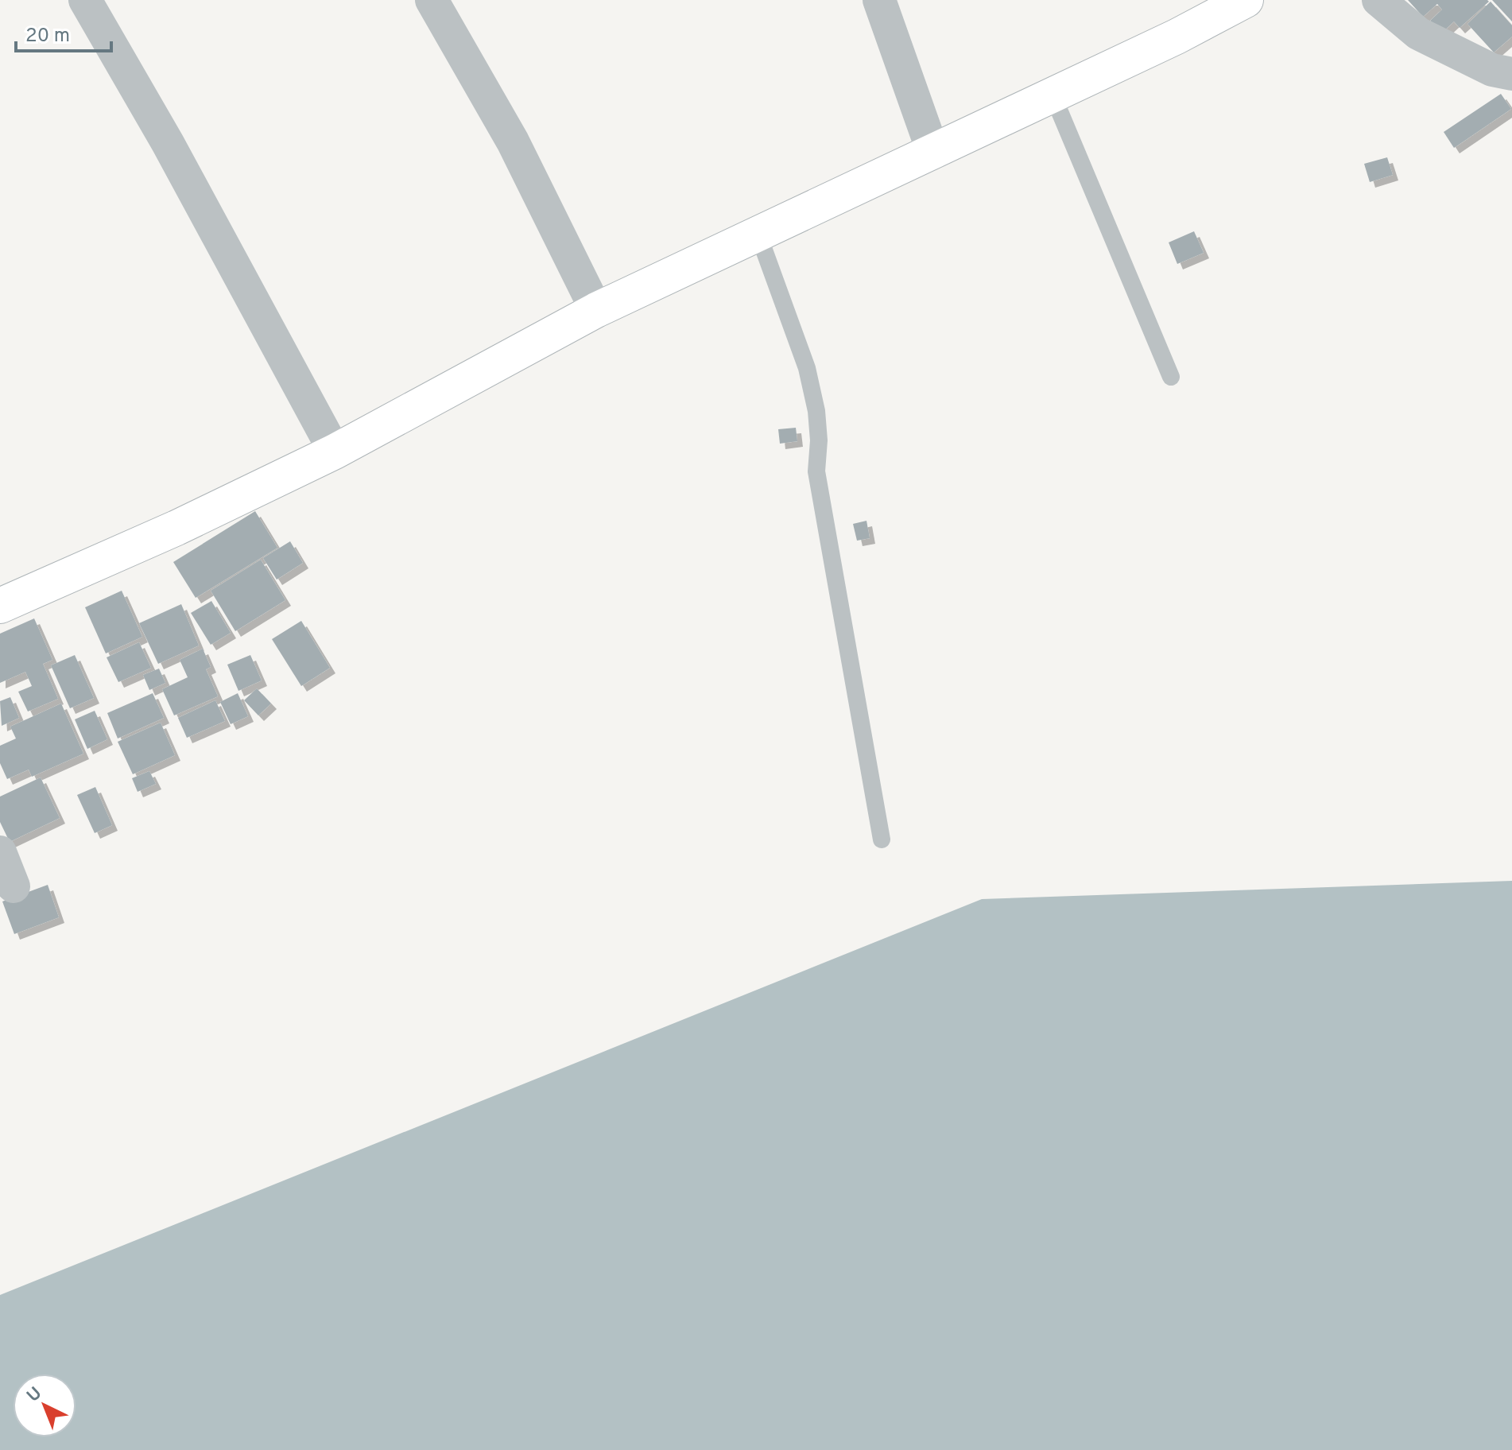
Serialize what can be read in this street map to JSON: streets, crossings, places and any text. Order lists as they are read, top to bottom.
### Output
{
  "scale_bar": "20 m",
  "north": "top left"
}
